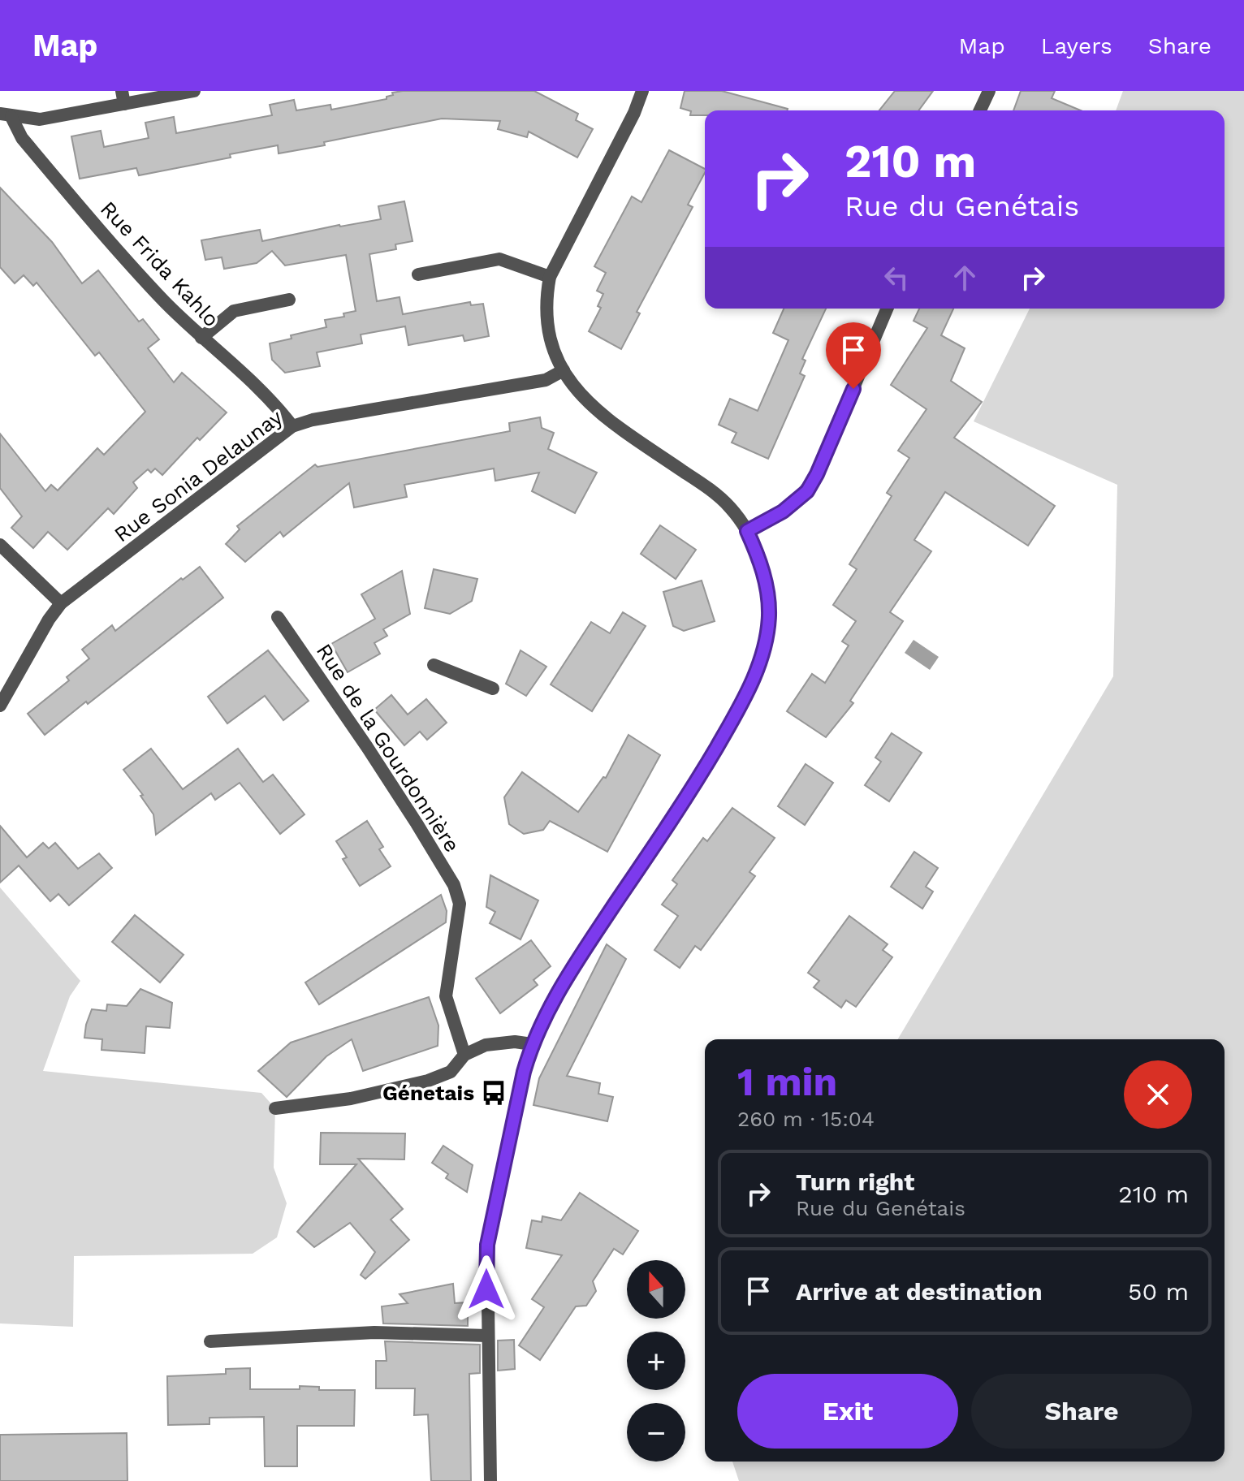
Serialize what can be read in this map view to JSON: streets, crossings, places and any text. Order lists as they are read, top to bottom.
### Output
{
  "streets": {
    "street": ["Rue Frida Kahlo", "Rue Sonia Delaunay", "Rue de la Gourdonnière"]
  },
  "crossings": [
    ["Rue Frida Kahlo", "Rue Sonia Delaunay"]
  ],
  "places": {
    "bus stop": ["Génetais"]
  },
  "north": "top",
  "page": {
    "header": "Map",
    "nav": ["Map", "Layers", "Share"],
    "turn": ["210 m", "Rue du Genétais"],
    "heading": ["1 min", "260 m · 15:04"],
    "list": [
      {
        "name": "Turn right",
        "note": "Rue du Genétais",
        "value": "210 m"
      },
      {
        "name": "Arrive at destination",
        "value": "50 m"
      }
    ],
    "map_buttons": ["+", "−"],
    "buttons": ["Exit", "Share"]
  }
}
